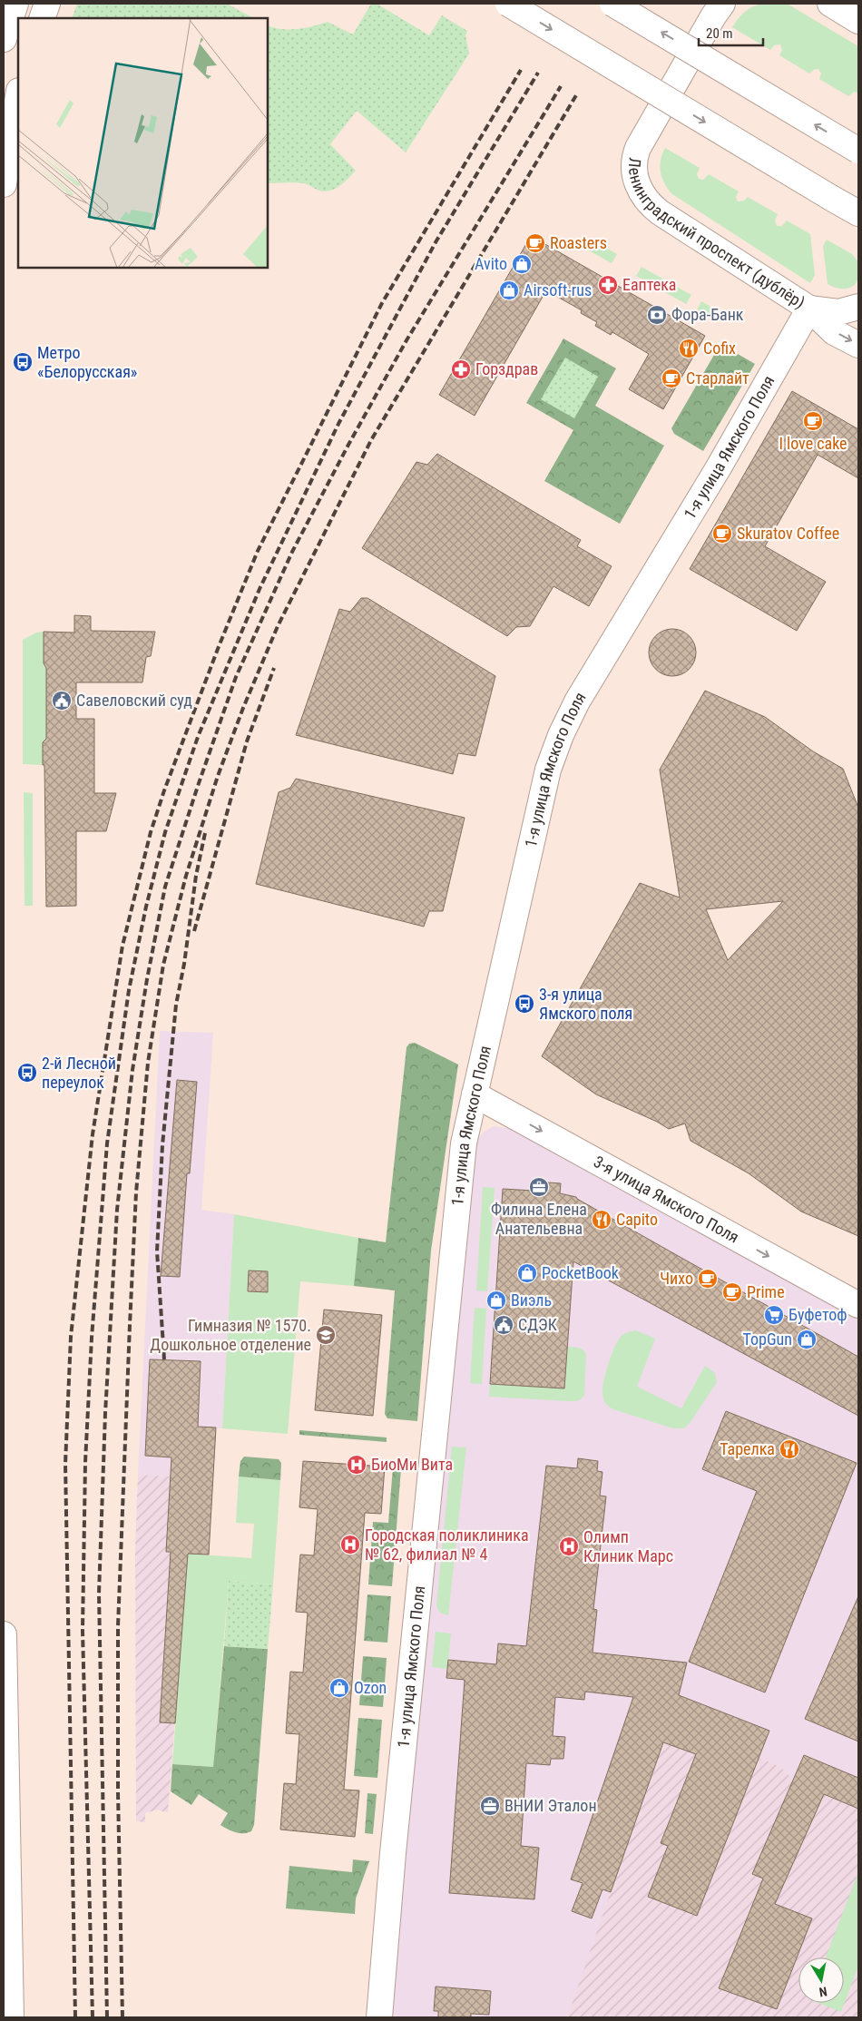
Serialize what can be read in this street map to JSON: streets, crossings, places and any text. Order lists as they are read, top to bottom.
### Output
{
  "streets": {
    "street": ["Ленинградский проспект (дублёр)", "1-я улица Ямского Поля", "3-я улица Ямского Поля"]
  },
  "crossings": [
    ["Ленинградский проспект (дублёр)", "1-я улица Ямского Поля"],
    ["1-я улица Ямского Поля", "3-я улица Ямского Поля"]
  ],
  "one_way": ["3-я улица Ямского Поля"],
  "places": {
    "cafe": [
      "Roasters",
      "Старлайт",
      "I love cake",
      "Skuratov Coffee",
      "Чихо",
      "Prime"
    ],
    "shop": [
      "Avito",
      "Airsoft-rus",
      "PocketBook",
      "Виэль",
      "TopGun",
      "Ozon"
    ],
    "pharmacy": ["Еаптека", "Горздрав"],
    "bank": ["Фора-Банк"],
    "restaurant": ["Cofix", "Capito", "Тарелка"],
    "bus stop": ["Метро «Белорусская»", "3-я улица Ямского поля", "2-й Лесной переулок"],
    "public building": ["Савеловский cуд", "СДЭК"],
    "office": ["Филина Елена Анательевна", "ВНИИ Эталон"],
    "supermarket": ["Буфетоф"],
    "school or university": ["Гимназия № 1570. Дошкольное отделение"],
    "hospital": ["БиоМи Вита", "Городская поликлиника № 62, филиал № 4", "Олимп Клиник Марс"]
  },
  "scale_bar": "20 m",
  "north": "bottom"
}
